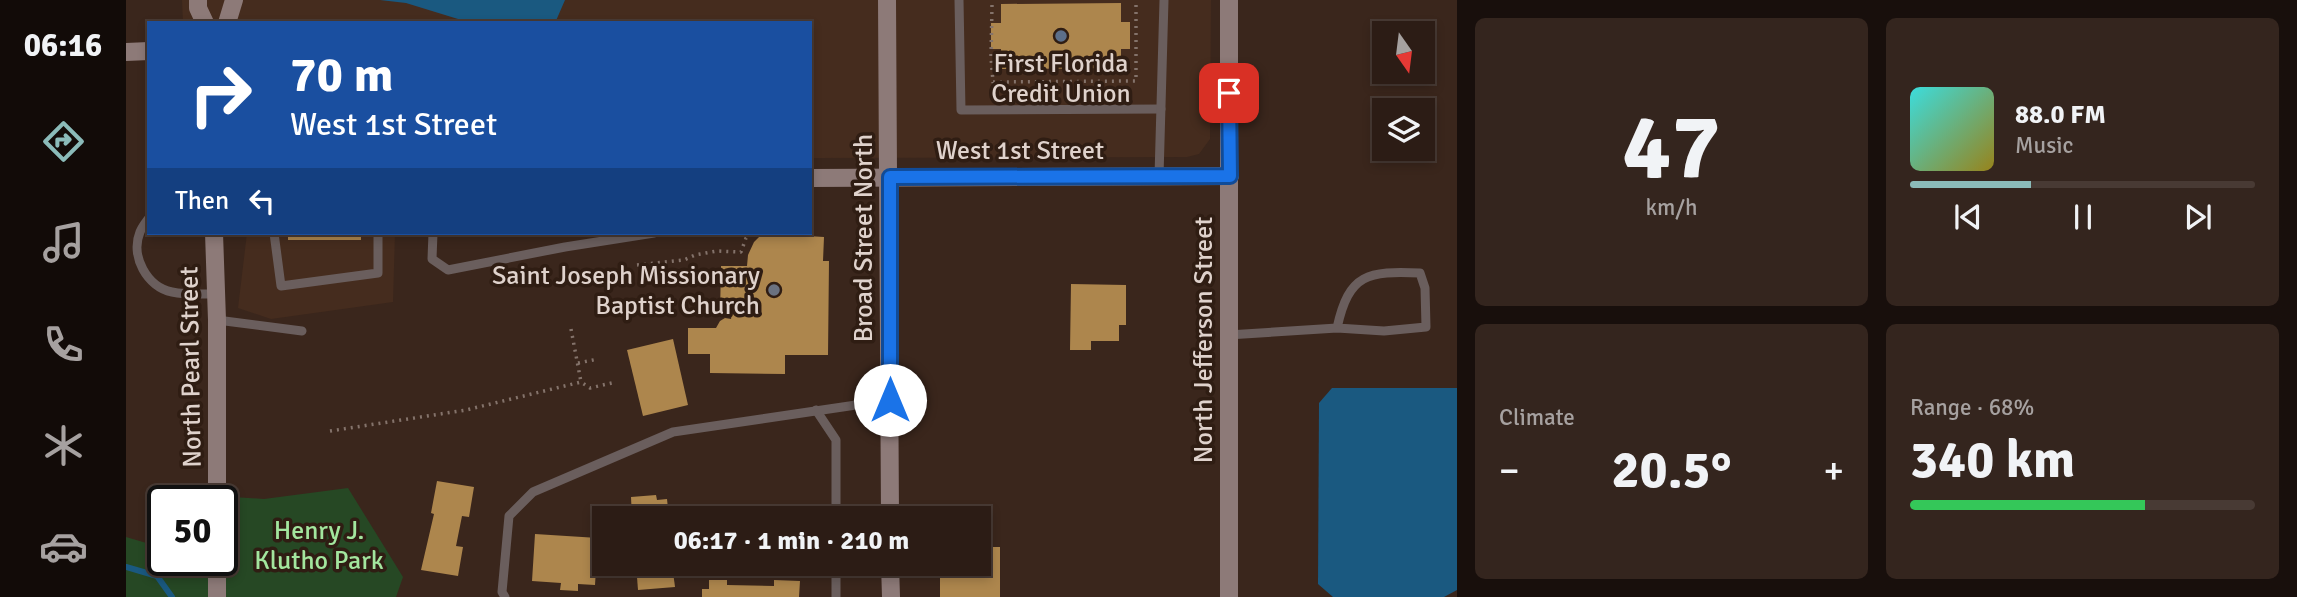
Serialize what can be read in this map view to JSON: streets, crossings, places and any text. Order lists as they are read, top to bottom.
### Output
{
  "streets": {
    "street": [
      "West 1st Street",
      "Broad Street North",
      "North Jefferson Street",
      "North Pearl Street"
    ]
  },
  "crossings": [
    ["West 1st Street", "Broad Street North"],
    ["West 1st Street", "North Jefferson Street"]
  ],
  "parks": ["Henry J. Klutho Park"],
  "places": ["First Florida Credit Union", "Saint Joseph Missionary Baptist Church"],
  "north": "bottom",
  "page": {
    "tabs": "06:16",
    "tile": [
      ["47", "km/h"],
      "Climate",
      ["Range · 68%", "340 km"]
    ],
    "turn": ["70 m", "West 1st Street"],
    "song": ["88.0 FM", "Music"],
    "then": "Then",
    "heat": ["−", "20.5°", "+"],
    "limit": "50",
    "trip": "06:17 · 1 min · 210 m"
  }
}
